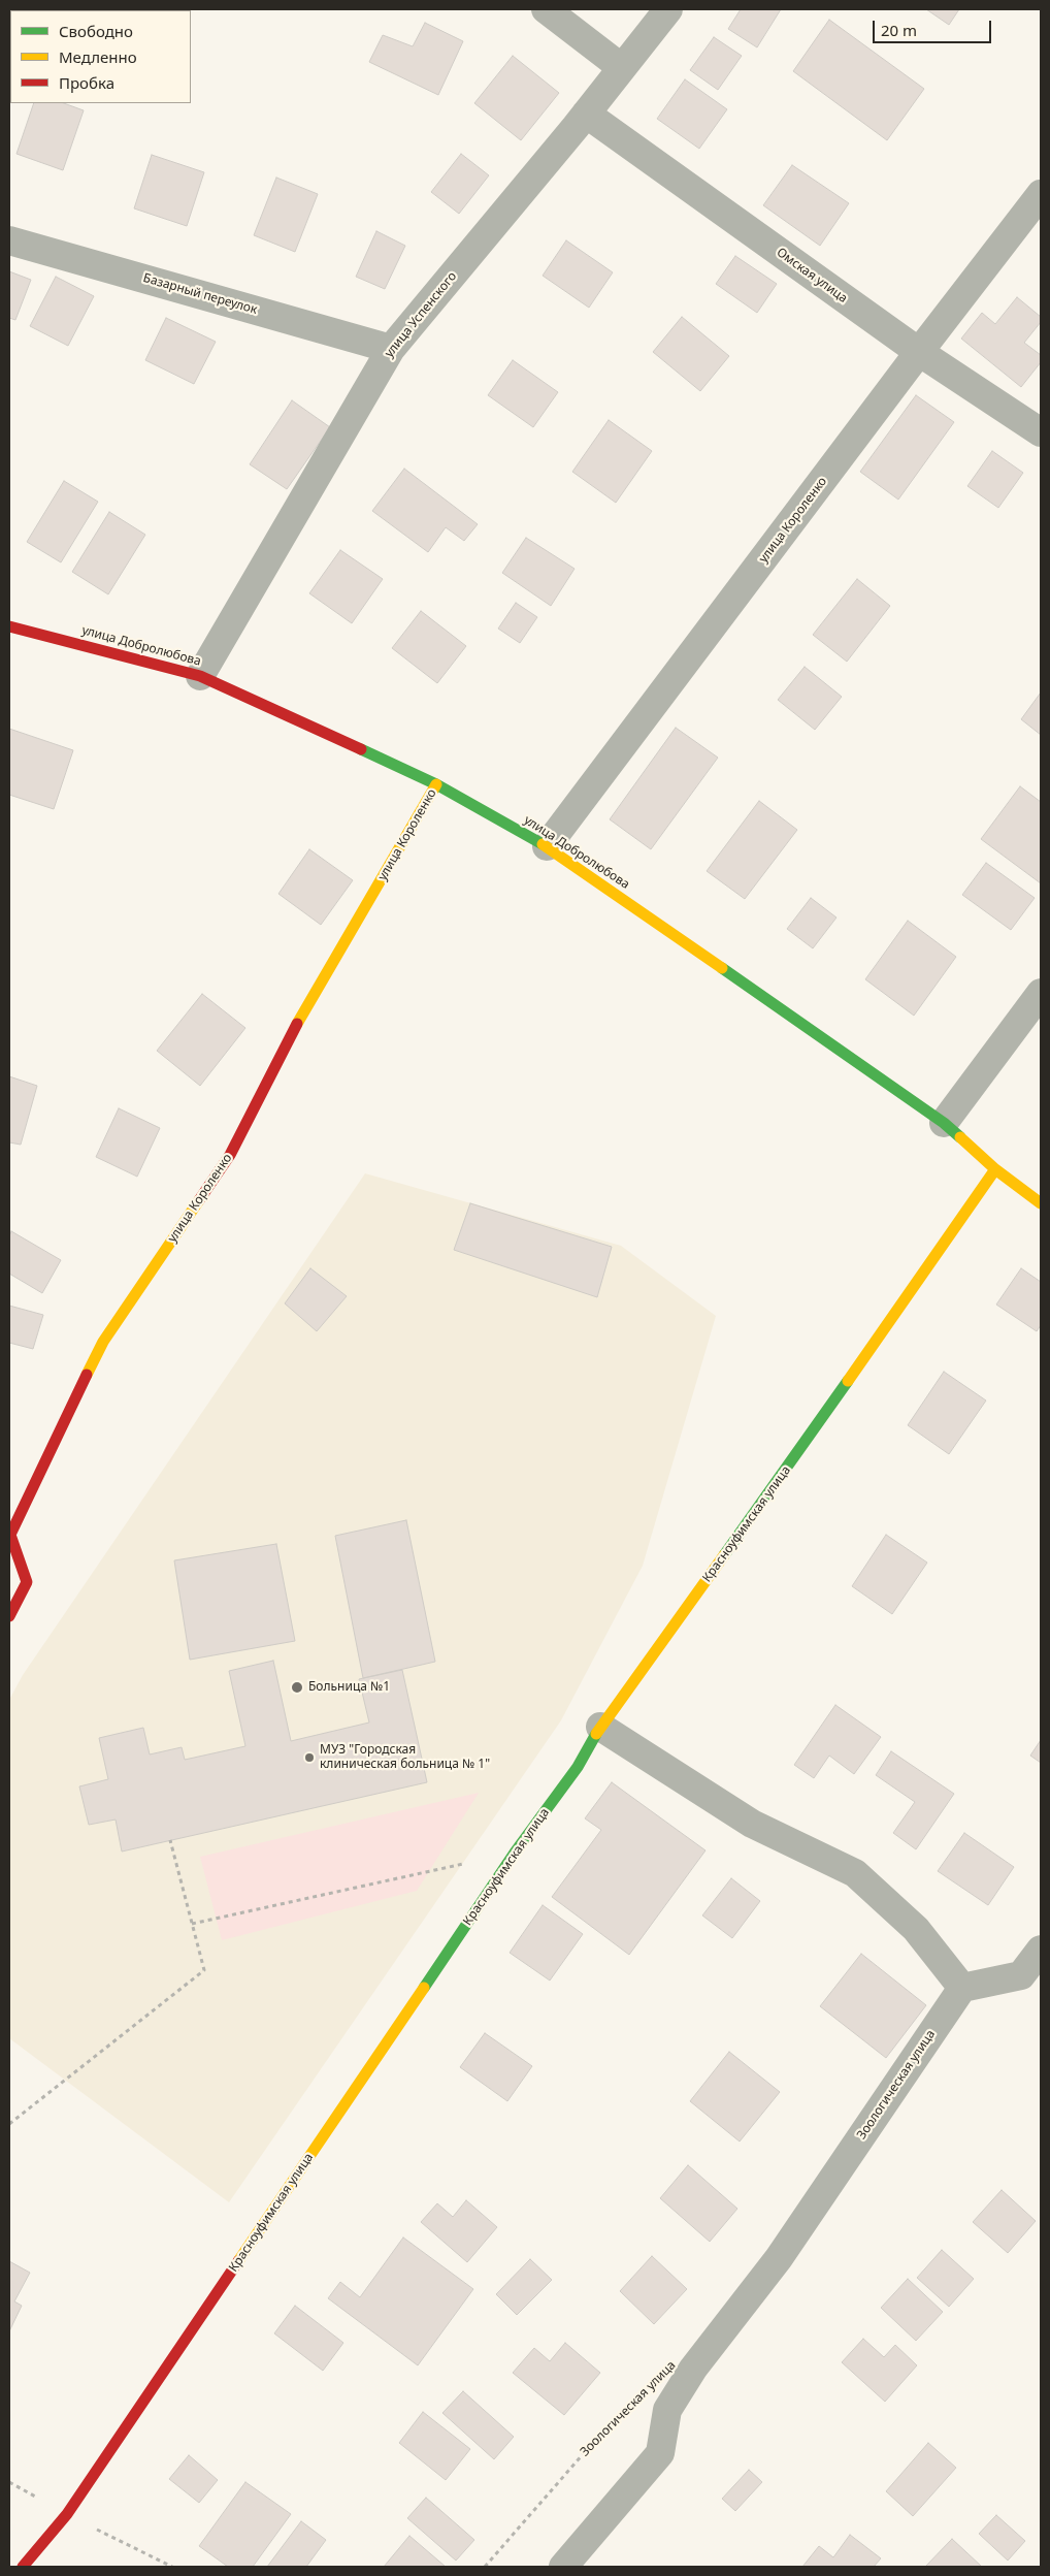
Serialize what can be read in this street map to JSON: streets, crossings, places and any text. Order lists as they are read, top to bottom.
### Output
{
  "streets": {
    "street": [
      "Омская улица",
      "Базарный переулок",
      "улица Успенского",
      "улица Короленко",
      "улица Добролюбова",
      "Красноуфимская улица",
      "Зоологическая улица"
    ]
  },
  "crossings": [
    ["Омская улица", "улица Успенского"],
    ["Омская улица", "улица Короленко"],
    ["Базарный переулок", "улица Успенского"],
    ["улица Успенского", "улица Добролюбова"],
    ["улица Короленко", "улица Добролюбова"],
    ["улица Добролюбова", "Красноуфимская улица"]
  ],
  "places": ["Больница №1", "МУЗ \"Городская клиническая больница № 1\""],
  "legend": ["Свободно", "Медленно", "Пробка"],
  "scale_bar": "20 m"
}
